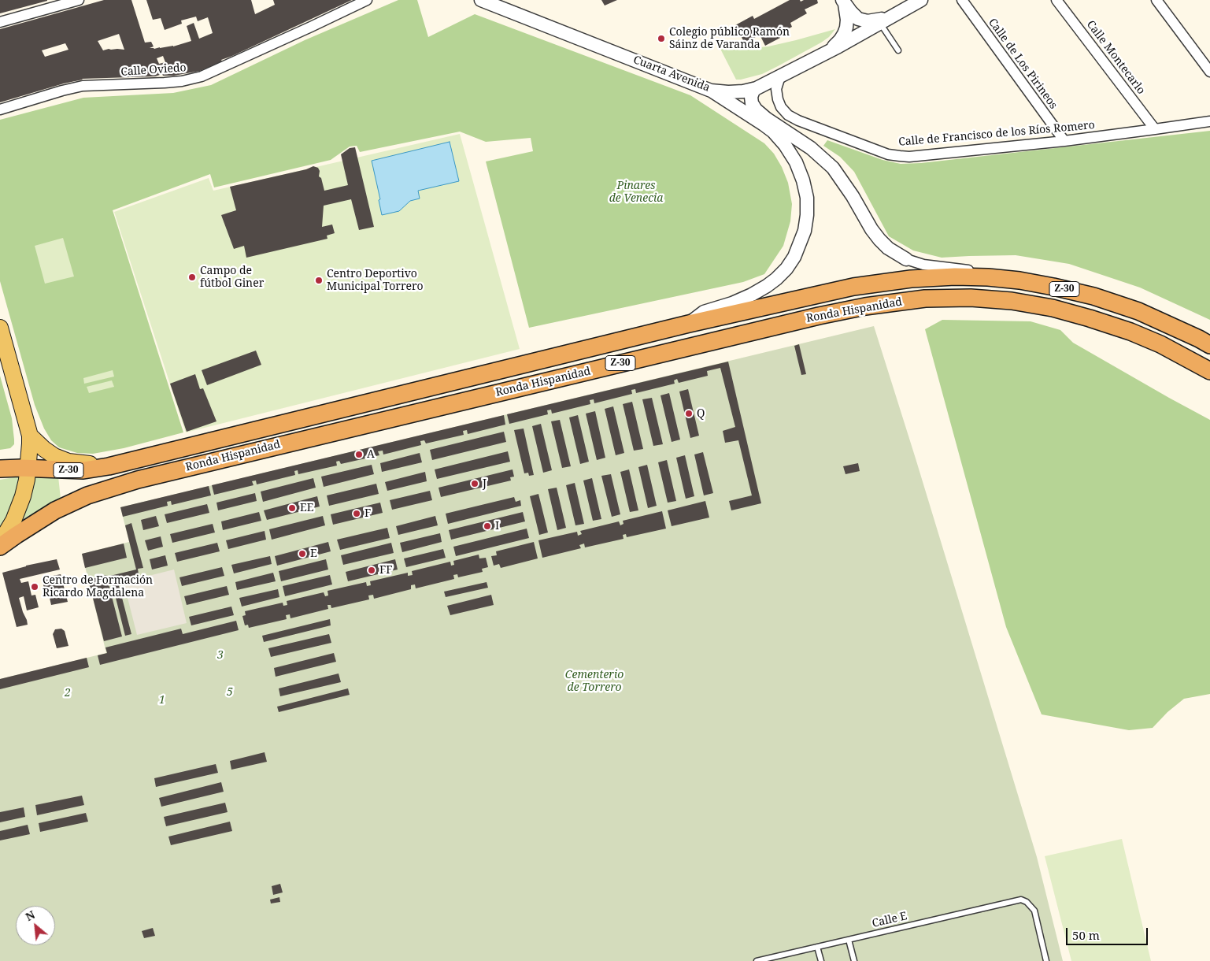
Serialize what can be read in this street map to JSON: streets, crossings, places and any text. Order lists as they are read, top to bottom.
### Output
{
  "streets": {
    "highway": ["Z-30", "Ronda Hispanidad"],
    "street": [
      "Calle Montecarlo",
      "Calle de Los Pirineos",
      "Calle Oviedo",
      "Cuarta Avenida",
      "Calle de Francisco de los Ríos Romero"
    ],
    "lane": ["Calle E"]
  },
  "crossings": [
    ["Calle Montecarlo", "Calle de Francisco de los Ríos Romero"],
    ["Calle de Los Pirineos", "Calle de Francisco de los Ríos Romero"],
    ["Cuarta Avenida", "Calle de Francisco de los Ríos Romero"]
  ],
  "parks": [
    "Pinares de Venecia",
    "3",
    "Cementerio de Torrero",
    "5",
    "2",
    "1"
  ],
  "places": [
    "Colegio público Ramón Sáinz de Varanda",
    "Campo de fútbol Giner",
    "Centro Deportivo Municipal Torrero",
    "Q",
    "A",
    "J",
    "EE",
    "F",
    "I",
    "E",
    "FF",
    "Centro de Formación Ricardo Magdalena"
  ],
  "scale_bar": "50 m",
  "north": "top left"
}
